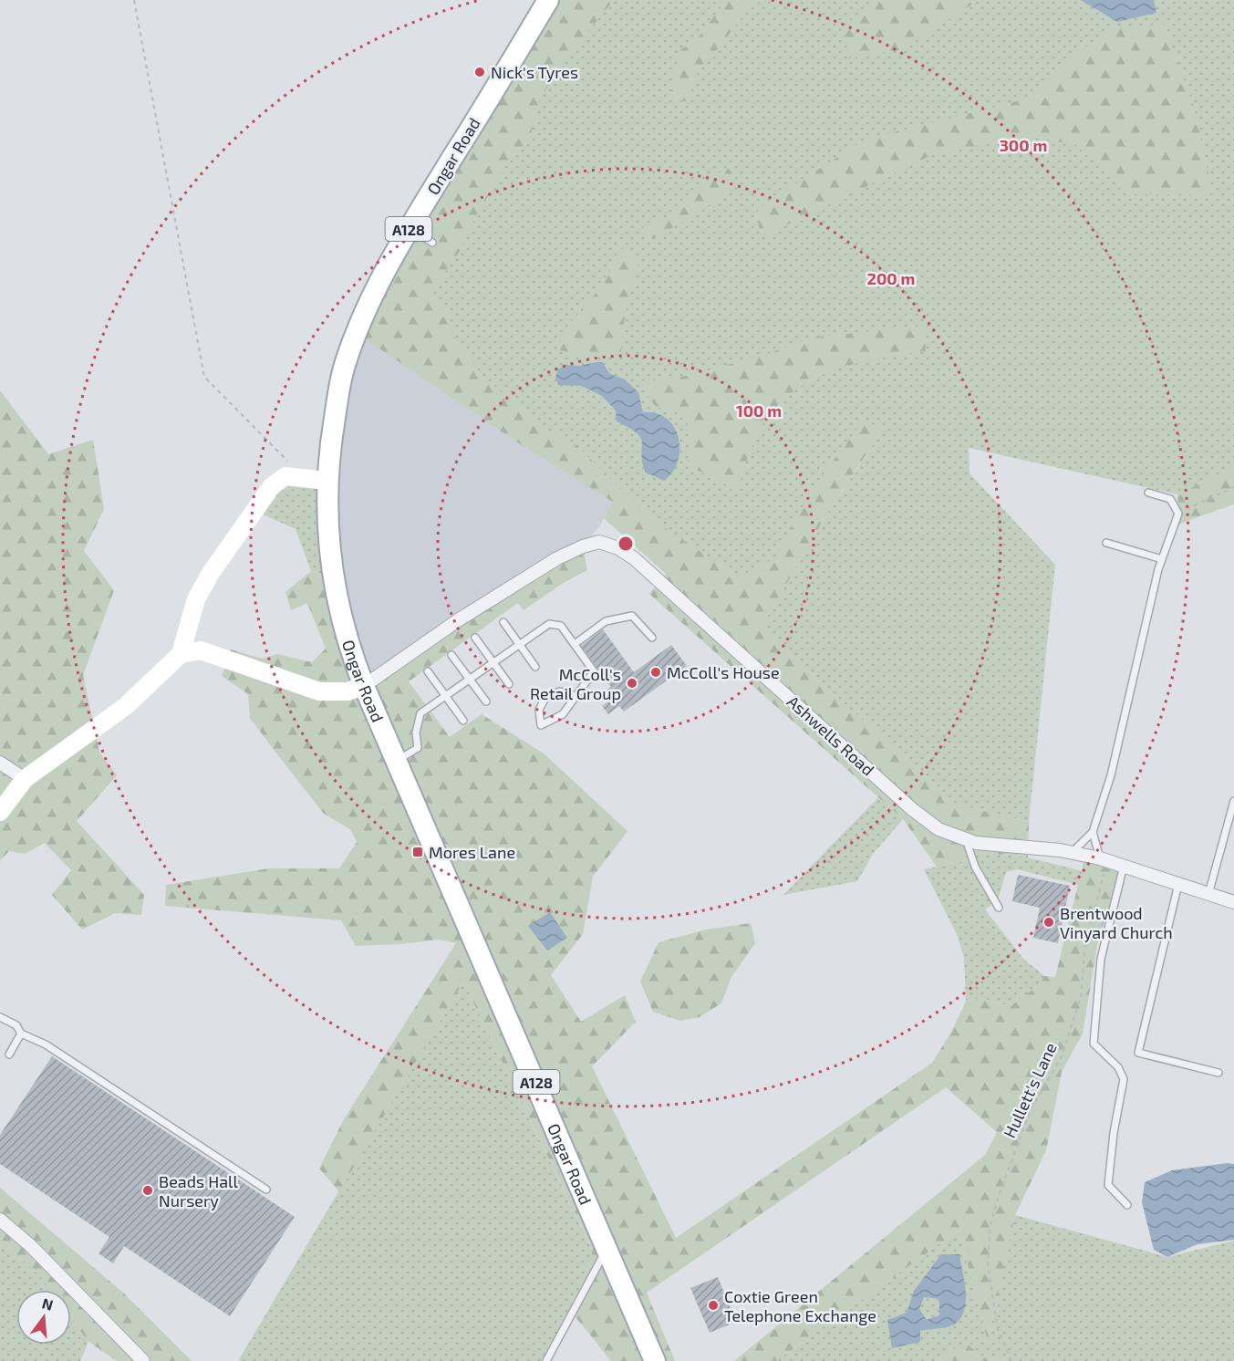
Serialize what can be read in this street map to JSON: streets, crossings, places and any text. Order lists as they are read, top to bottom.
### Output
{
  "streets": {
    "main road": ["Ongar Road", "A128"],
    "street": ["Ashwells Road"],
    "path": ["Hullett's Lane"]
  },
  "crossings": [
    ["Ongar Road", "Ashwells Road"],
    ["Ashwells Road", "Hullett's Lane"]
  ],
  "places": {
    "other": [
      "Nick's Tyres",
      "McColl's House",
      "McColl's Retail Group",
      "Brentwood Vinyard Church",
      "Beads Hall Nursery",
      "Coxtie Green Telephone Exchange"
    ],
    "transit": ["Mores Lane"]
  },
  "north": "top",
  "rings": ["300 m", "200 m", "100 m"]
}
